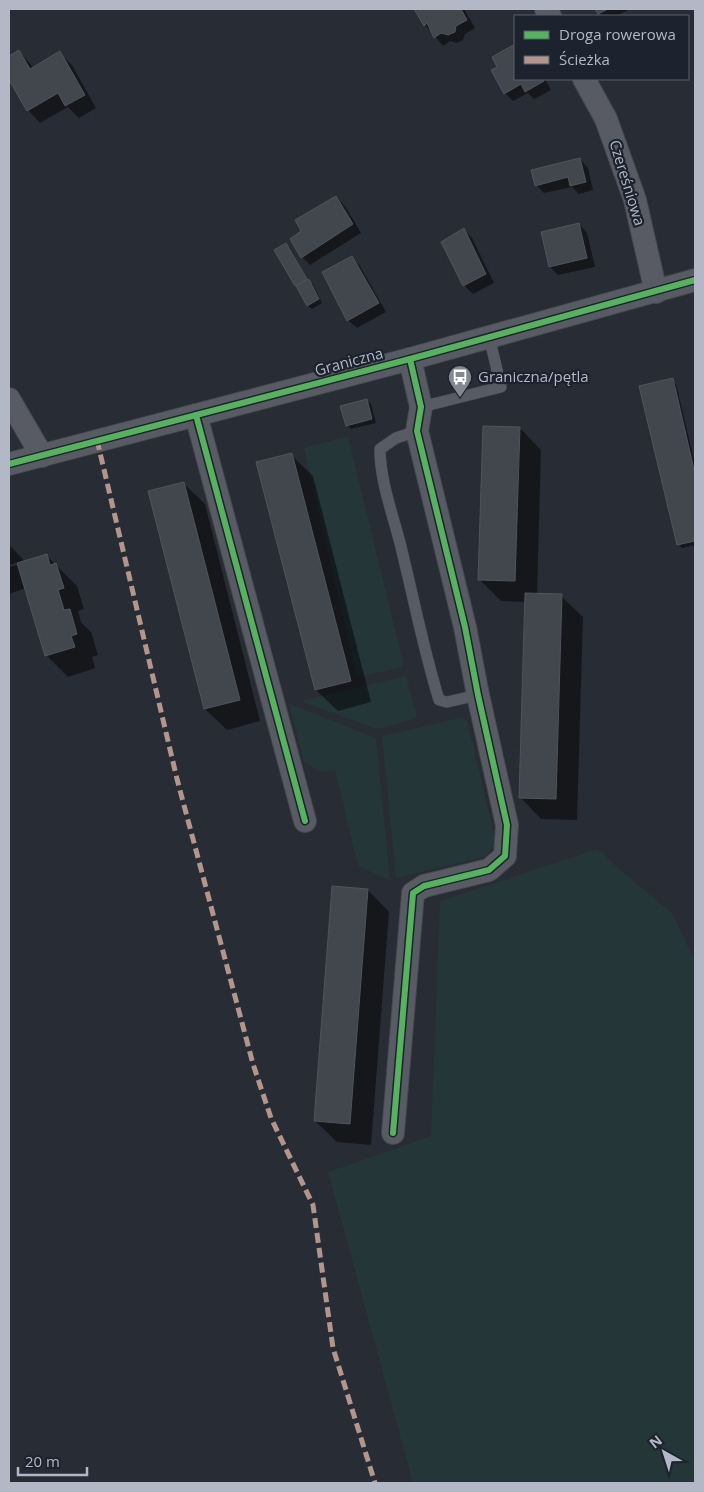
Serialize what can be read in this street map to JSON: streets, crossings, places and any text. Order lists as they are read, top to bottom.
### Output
{
  "streets": {
    "street": ["Czereśniowa", "Graniczna"]
  },
  "crossings": [
    ["Czereśniowa", "Graniczna"]
  ],
  "places": {
    "bus stop": ["Graniczna/pętla"]
  },
  "legend": ["Droga rowerowa", "Ścieżka"],
  "scale_bar": "20 m",
  "north": "top left"
}
